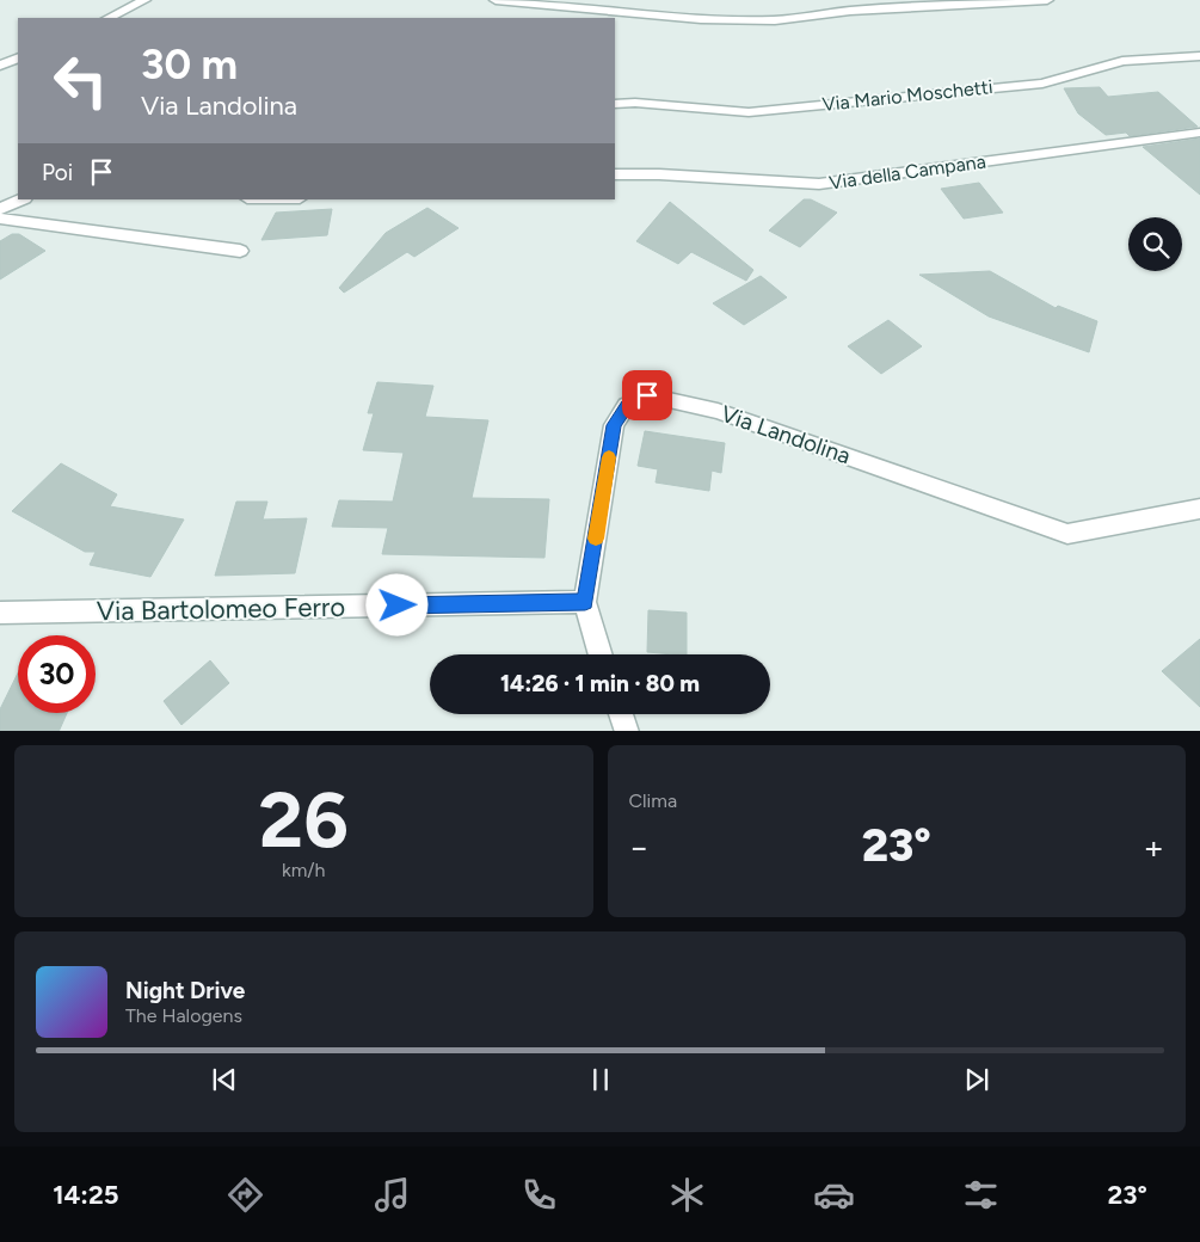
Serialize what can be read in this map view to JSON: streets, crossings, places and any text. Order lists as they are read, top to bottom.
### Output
{
  "streets": {
    "street": [
      "Via Mario Moschetti",
      "Via della Campana",
      "Via Landolina",
      "Via Bartolomeo Ferro"
    ]
  },
  "crossings": [
    ["Via Landolina", "Via Bartolomeo Ferro"]
  ],
  "page": {
    "turn": ["30 m", "Via Landolina"],
    "then": "Poi",
    "limit": "30",
    "trip": "14:26 · 1 min · 80 m",
    "tile": [
      ["26", "km/h"],
      "Clima"
    ],
    "heat": ["−", "23°", "+"],
    "song": ["Night Drive", "The Halogens"],
    "tabs": ["14:25", "23°"]
  }
}
